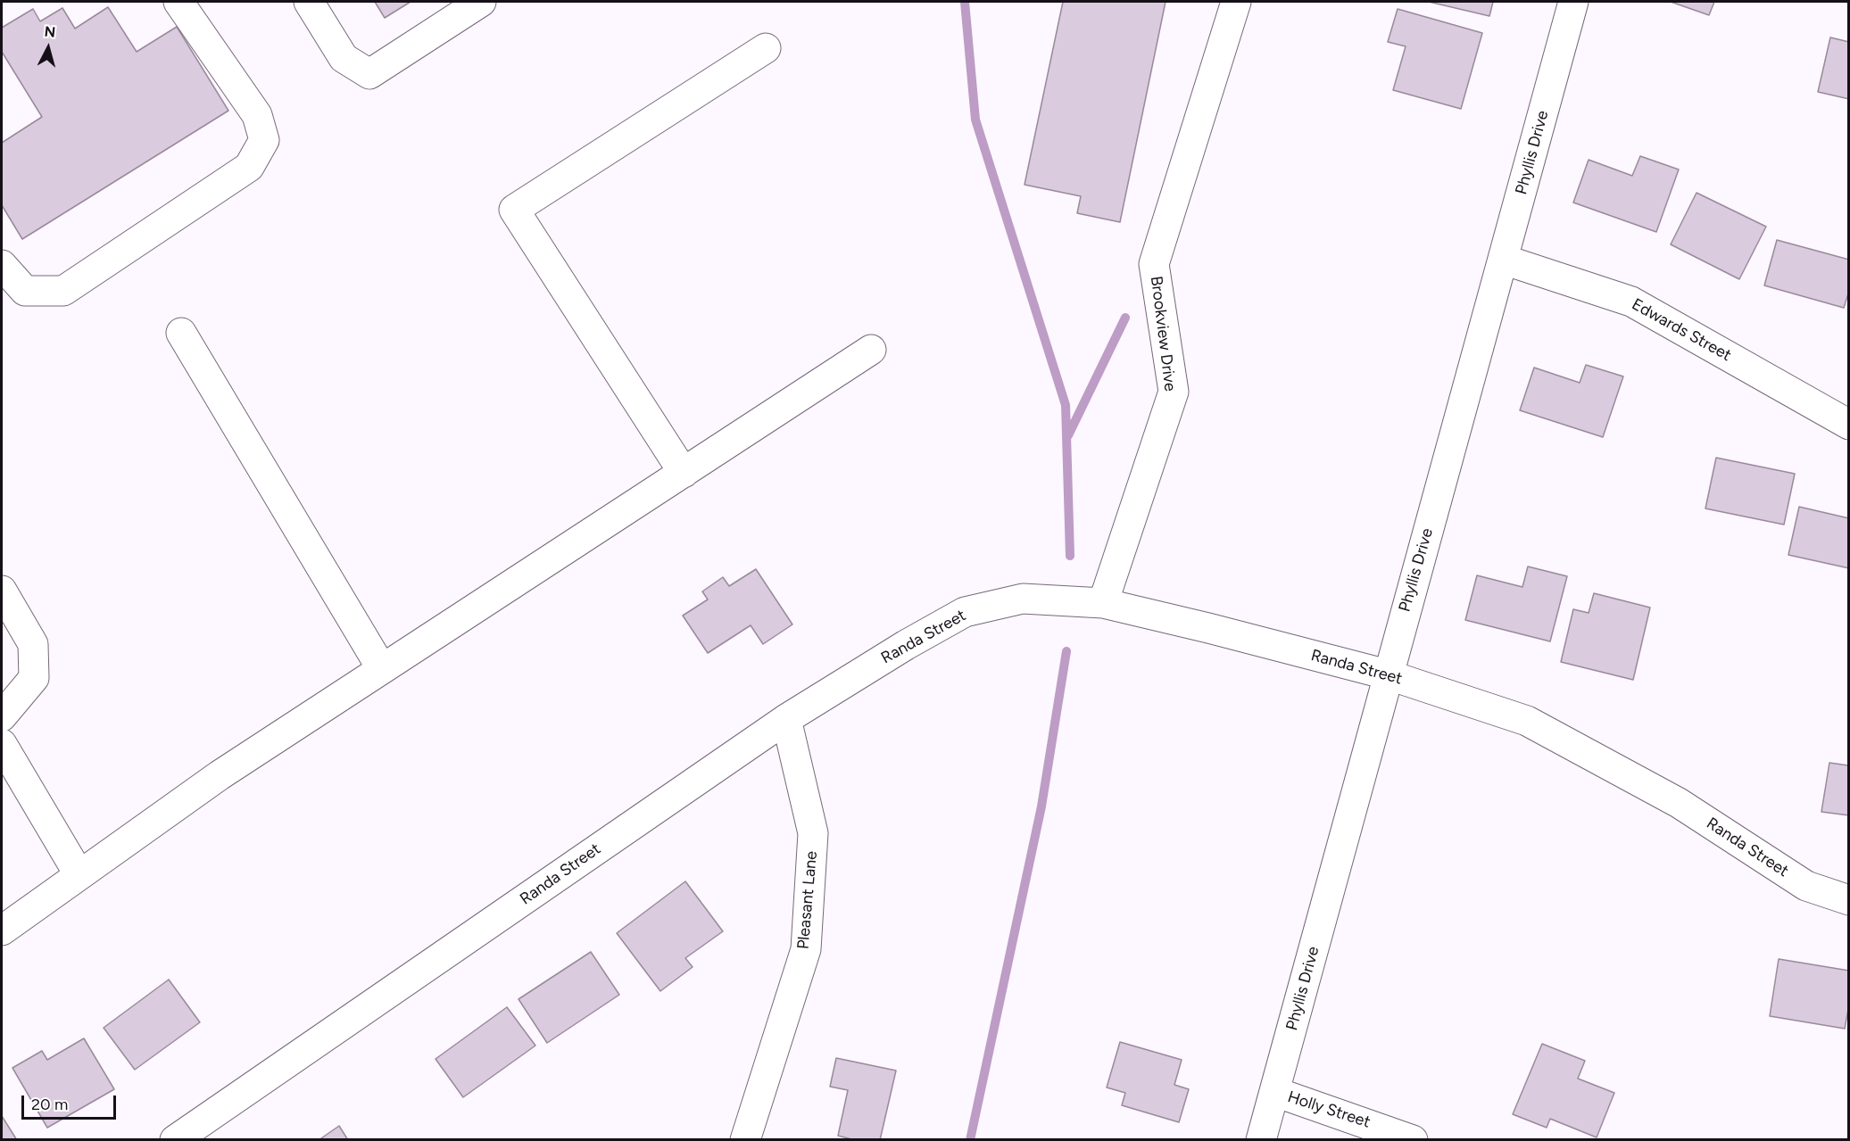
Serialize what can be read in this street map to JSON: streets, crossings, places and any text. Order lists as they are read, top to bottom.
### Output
{
  "streets": {
    "street": [
      "Phyllis Drive",
      "Edwards Street",
      "Brookview Drive",
      "Randa Street",
      "Pleasant Lane",
      "Holly Street"
    ]
  },
  "crossings": [
    ["Phyllis Drive", "Edwards Street"],
    ["Phyllis Drive", "Randa Street"],
    ["Phyllis Drive", "Holly Street"],
    ["Brookview Drive", "Randa Street"],
    ["Randa Street", "Pleasant Lane"]
  ],
  "scale_bar": "20 m",
  "north": "top"
}
